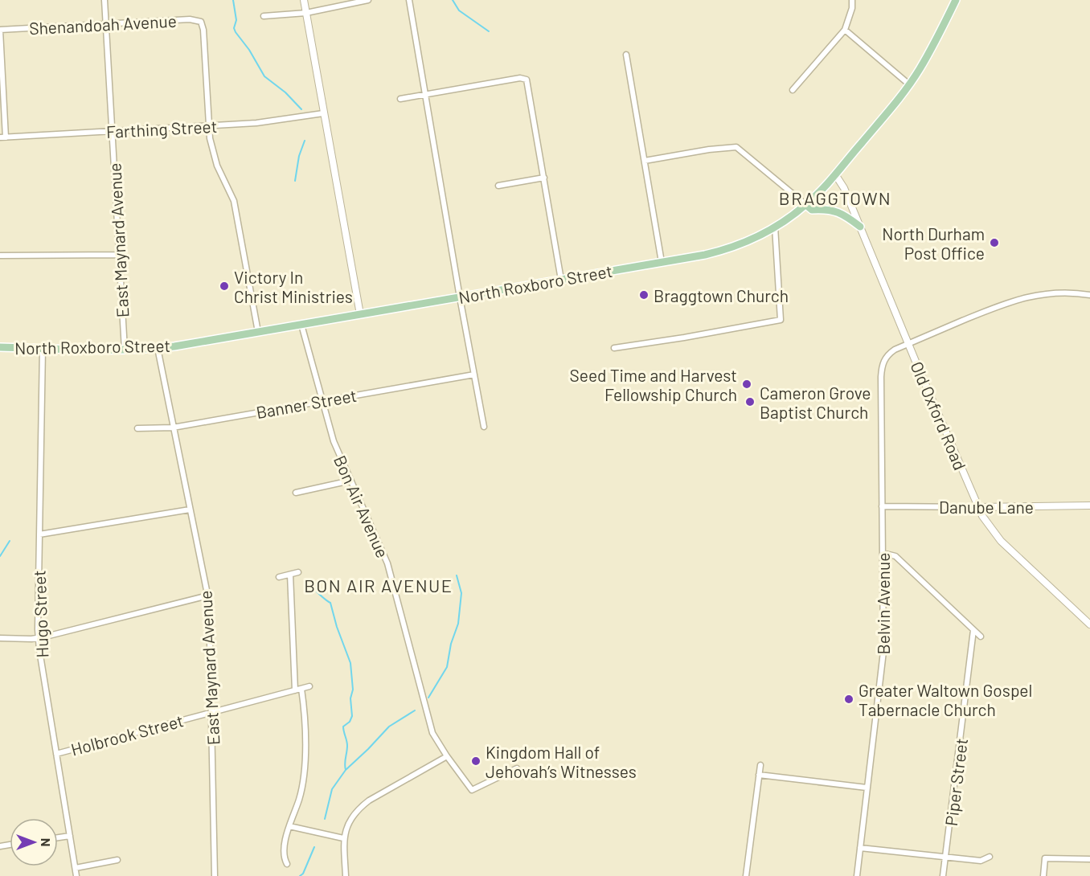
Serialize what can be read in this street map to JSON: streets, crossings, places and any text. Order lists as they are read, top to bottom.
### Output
{
  "streets": {
    "main road": ["North Roxboro Street"],
    "street": [
      "Shenandoah Avenue",
      "Farthing Street",
      "East Maynard Avenue",
      "Banner Street",
      "Old Oxford Road",
      "Bon Air Avenue",
      "Danube Lane",
      "Belvin Avenue",
      "Hugo Street",
      "Holbrook Street",
      "Piper Street"
    ]
  },
  "crossings": [
    ["Shenandoah Avenue", "Farthing Street"],
    ["Shenandoah Avenue", "East Maynard Avenue"],
    ["Farthing Street", "East Maynard Avenue"],
    ["East Maynard Avenue", "North Roxboro Street"],
    ["East Maynard Avenue", "Banner Street"],
    ["East Maynard Avenue", "Holbrook Street"],
    ["North Roxboro Street", "Old Oxford Road"],
    ["North Roxboro Street", "Bon Air Avenue"],
    ["North Roxboro Street", "Hugo Street"],
    ["Banner Street", "Bon Air Avenue"],
    ["Old Oxford Road", "Danube Lane"],
    ["Old Oxford Road", "Belvin Avenue"],
    ["Danube Lane", "Belvin Avenue"],
    ["Hugo Street", "Holbrook Street"]
  ],
  "districts": ["BRAGGTOWN", "BON AIR AVENUE"],
  "places": [
    "North Durham Post Office",
    "Victory In Christ Ministries",
    "Braggtown Church",
    "Seed Time and Harvest Fellowship Church",
    "Cameron Grove Baptist Church",
    "Greater Waltown Gospel Tabernacle Church",
    "Kingdom Hall of Jehovah’s Witnesses"
  ],
  "north": "right"
}
